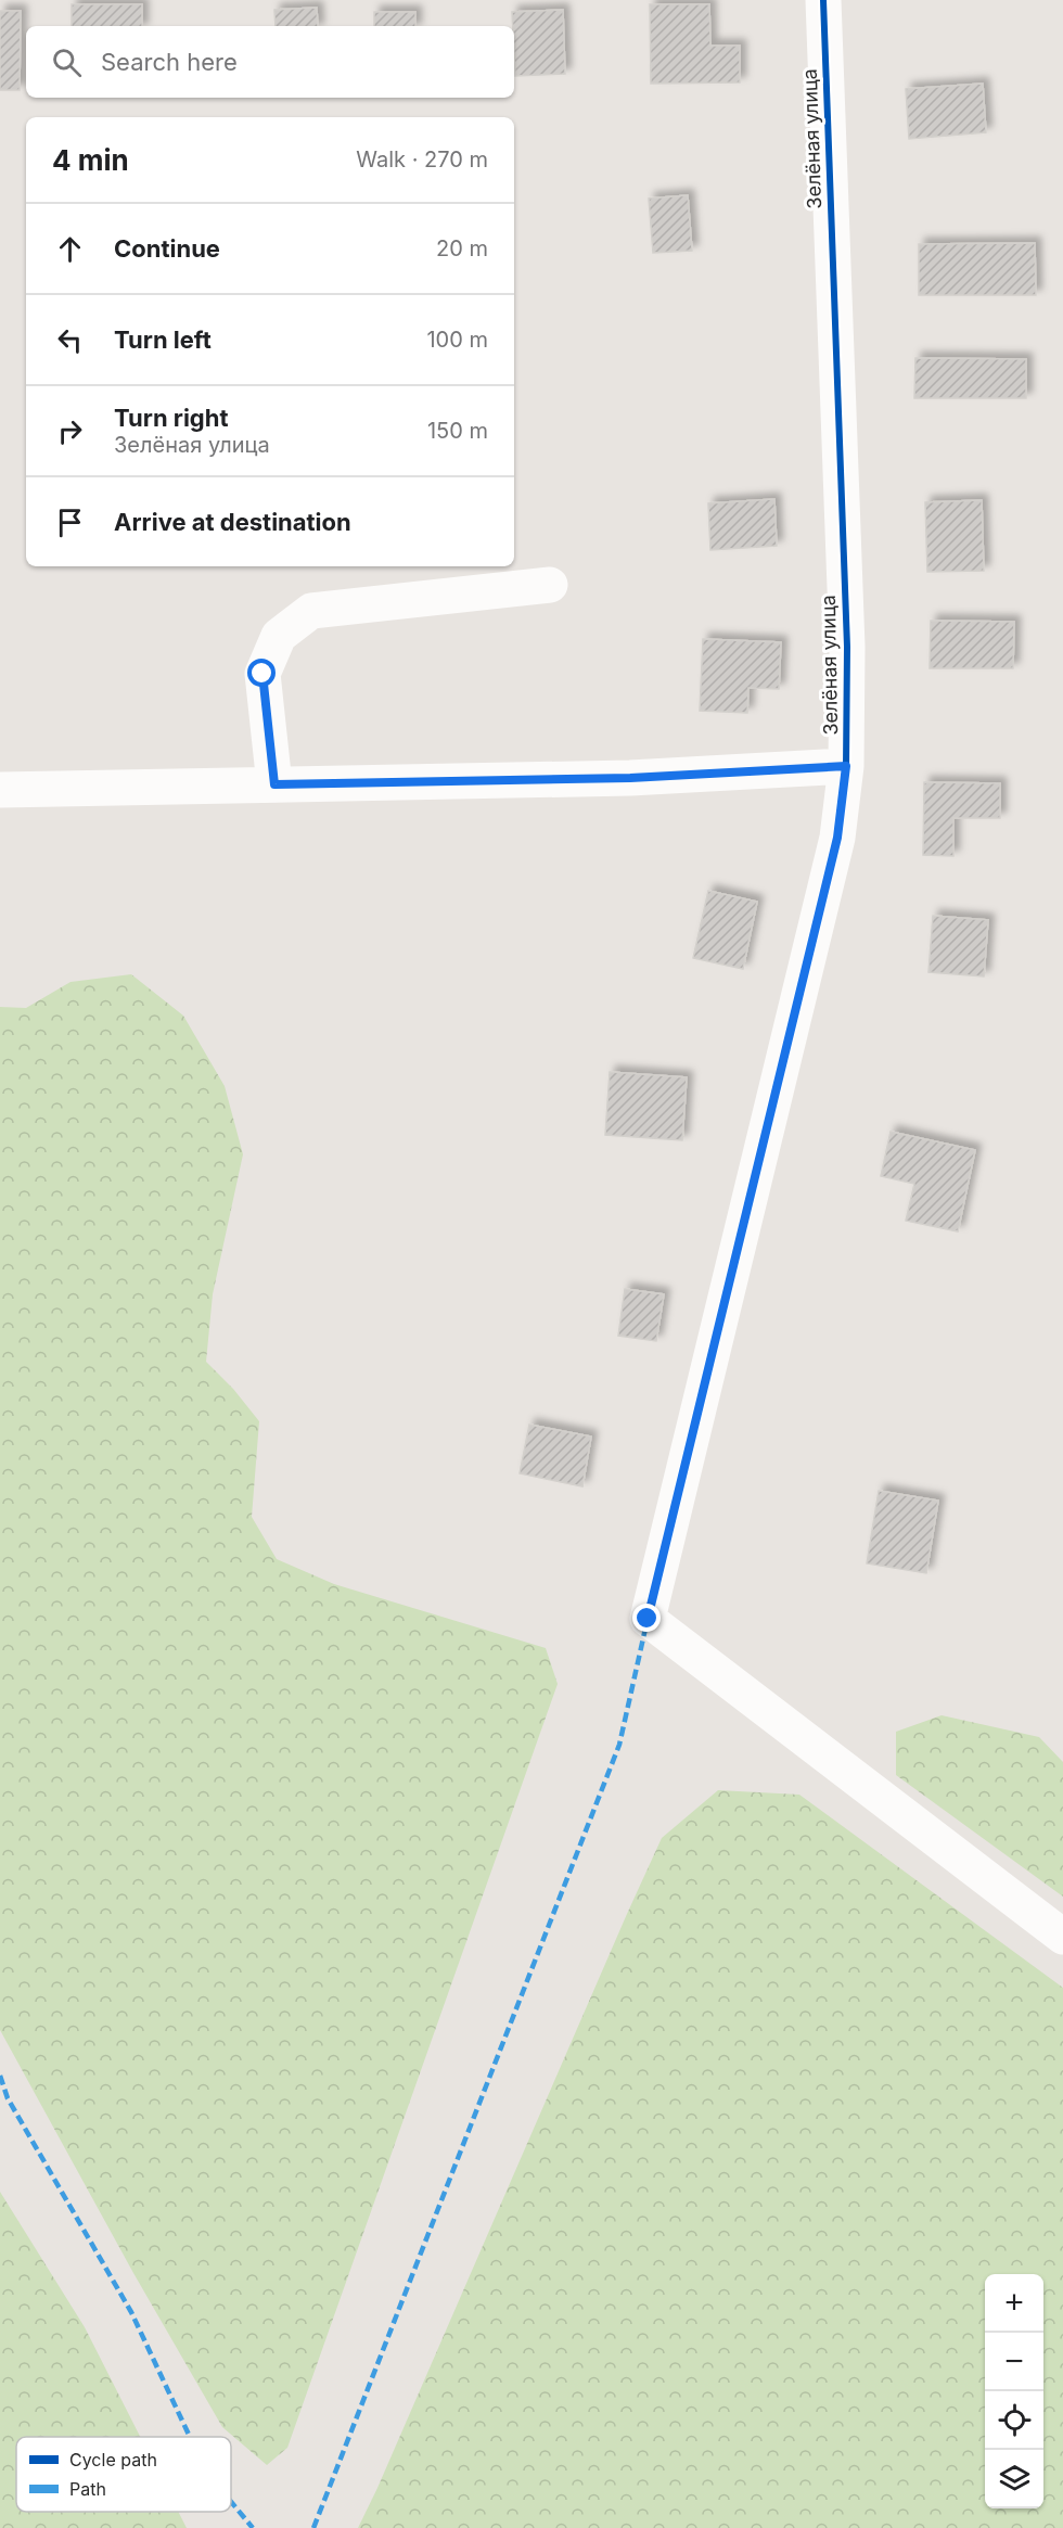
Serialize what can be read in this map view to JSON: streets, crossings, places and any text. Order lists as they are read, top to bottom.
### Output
{
  "streets": {
    "street": ["Зелёная улица"]
  },
  "legend": ["Cycle path", "Path"],
  "page": {
    "search": "Search here",
    "heading": ["4 min", "Walk · 270 m"],
    "list": [
      ["Continue", "20 m"],
      ["Turn left", "100 m"],
      ["Turn right", "Зелёная улица", "150 m"],
      "Arrive at destination"
    ],
    "map_buttons": ["+", "−"]
  }
}
